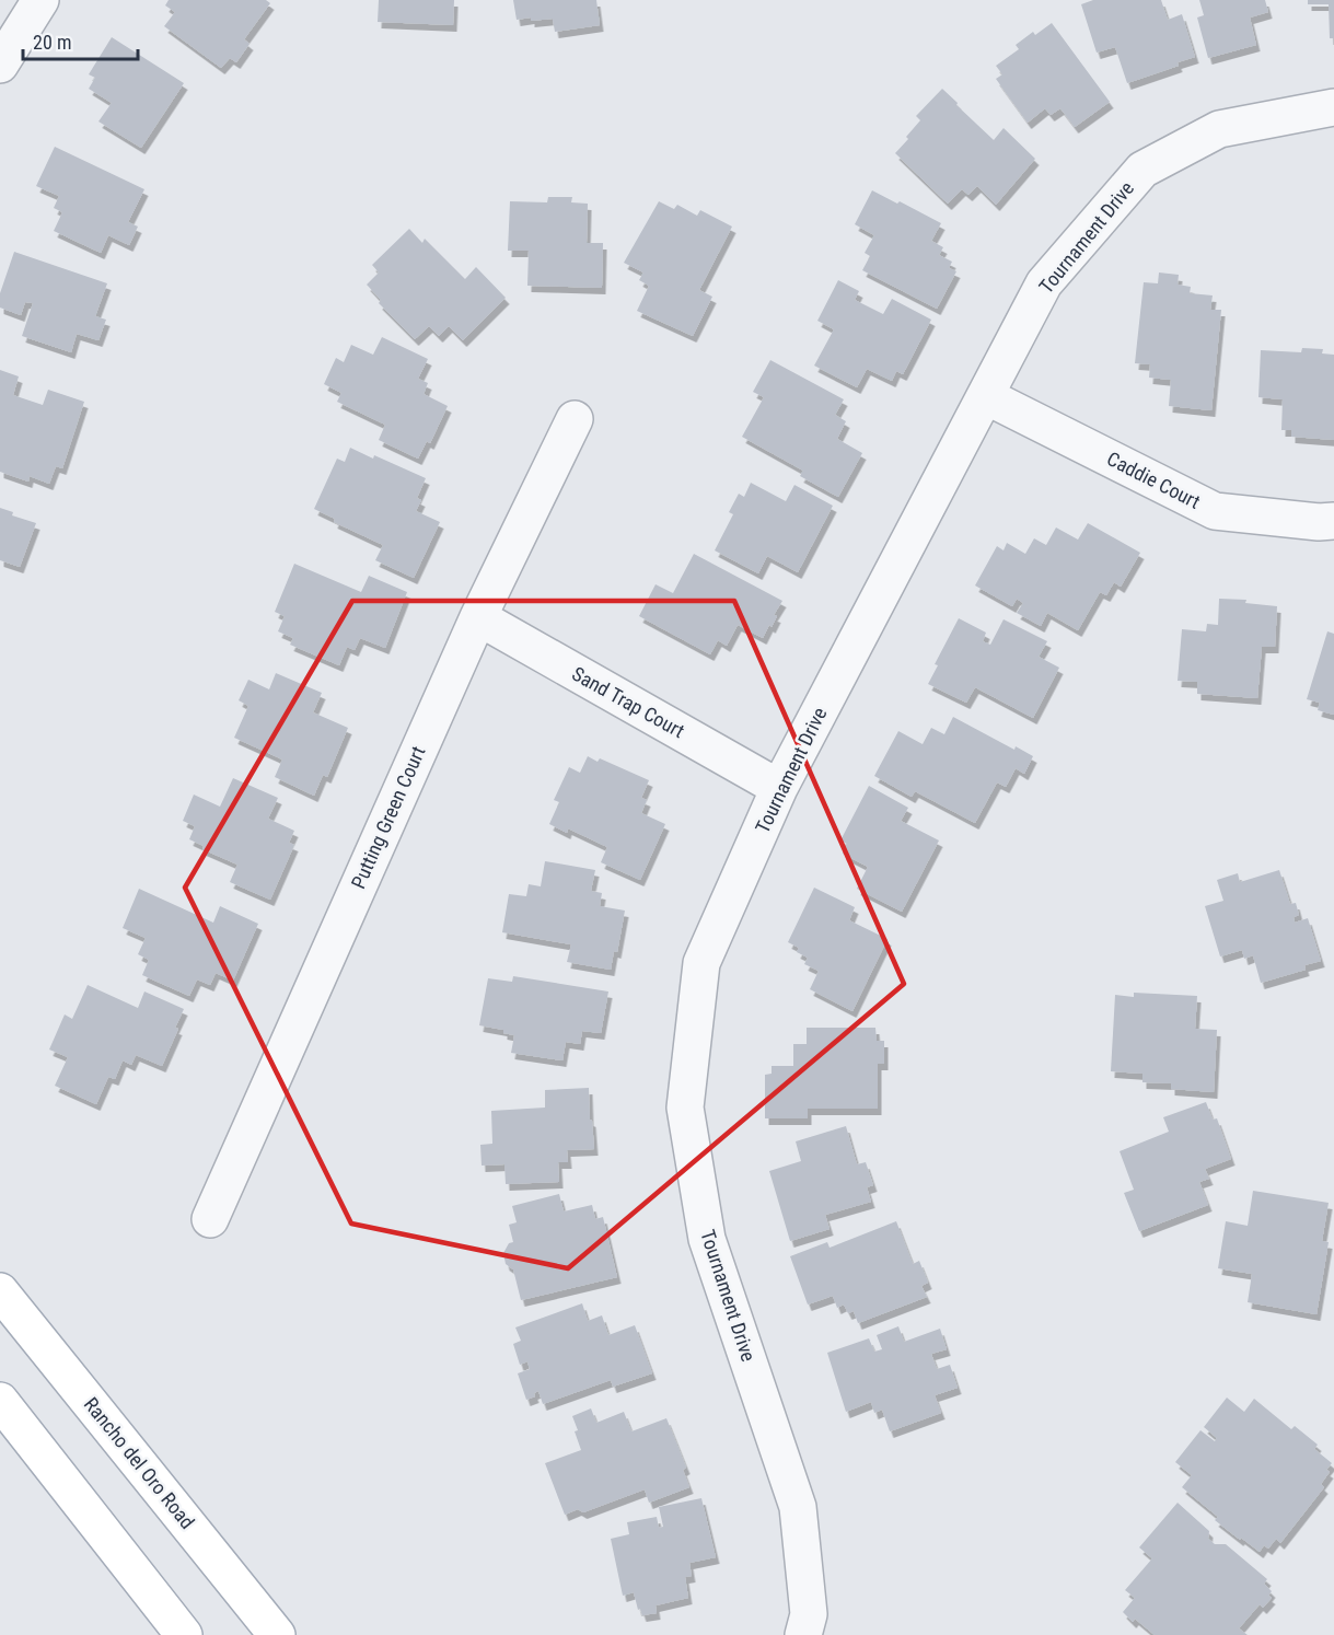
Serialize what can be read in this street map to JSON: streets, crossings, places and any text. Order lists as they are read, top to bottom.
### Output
{
  "streets": {
    "main road": ["Rancho del Oro Road"],
    "street": [
      "Tournament Drive",
      "Caddie Court",
      "Sand Trap Court",
      "Putting Green Court"
    ]
  },
  "crossings": [
    ["Tournament Drive", "Caddie Court"],
    ["Tournament Drive", "Sand Trap Court"],
    ["Sand Trap Court", "Putting Green Court"]
  ],
  "scale_bar": "20 m"
}
